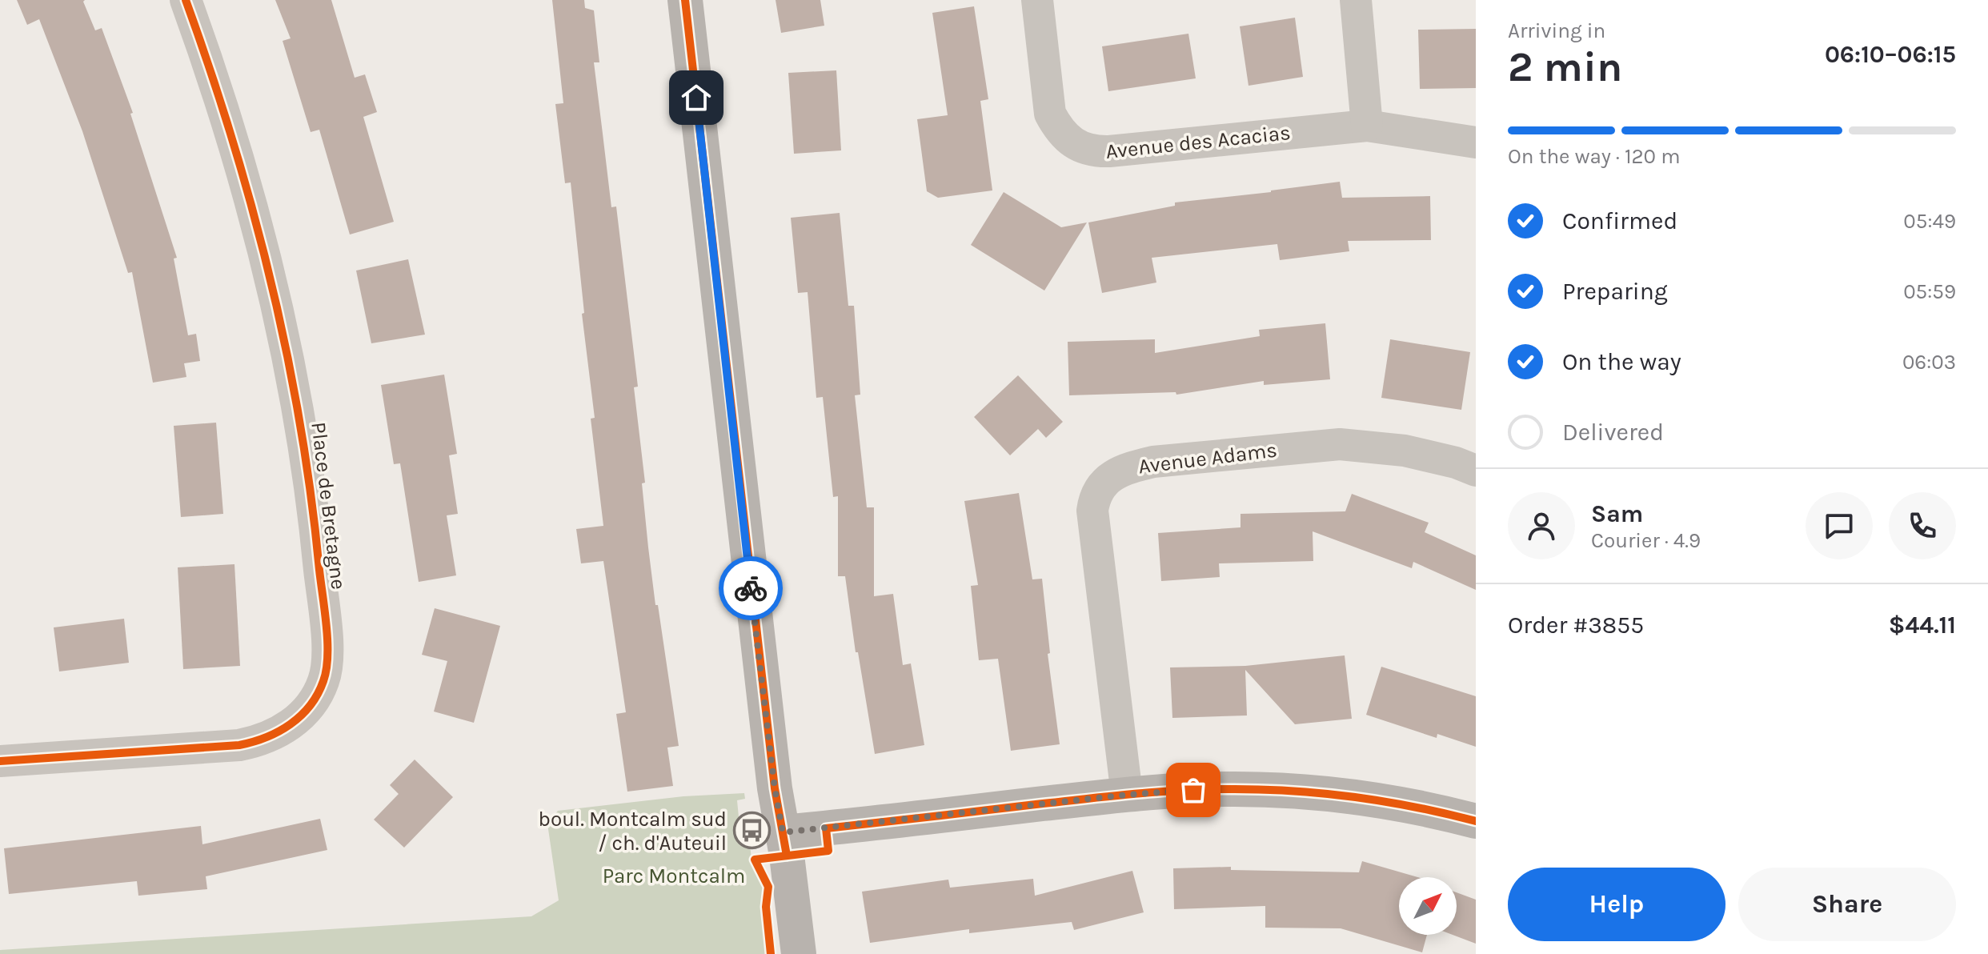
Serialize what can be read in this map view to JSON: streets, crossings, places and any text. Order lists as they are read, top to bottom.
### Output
{
  "streets": {
    "street": ["Avenue des Acacias", "Avenue Adams", "Place de Bretagne"]
  },
  "parks": ["Parc Montcalm"],
  "places": {
    "bus stop": ["boul. Montcalm sud / ch. d'Auteuil"]
  },
  "north": "top right",
  "page": {
    "heading": ["2 min", "Arriving in", "06:10–06:15"],
    "panel": [
      "Sam",
      "Courier · 4.9",
      "Order #3855",
      "$44.11"
    ],
    "bar": "On the way · 120 m",
    "list": [
      ["Confirmed", "05:49"],
      ["Preparing", "05:59"],
      ["On the way", "06:03"],
      "Delivered"
    ],
    "buttons": ["Help", "Share"]
  }
}
